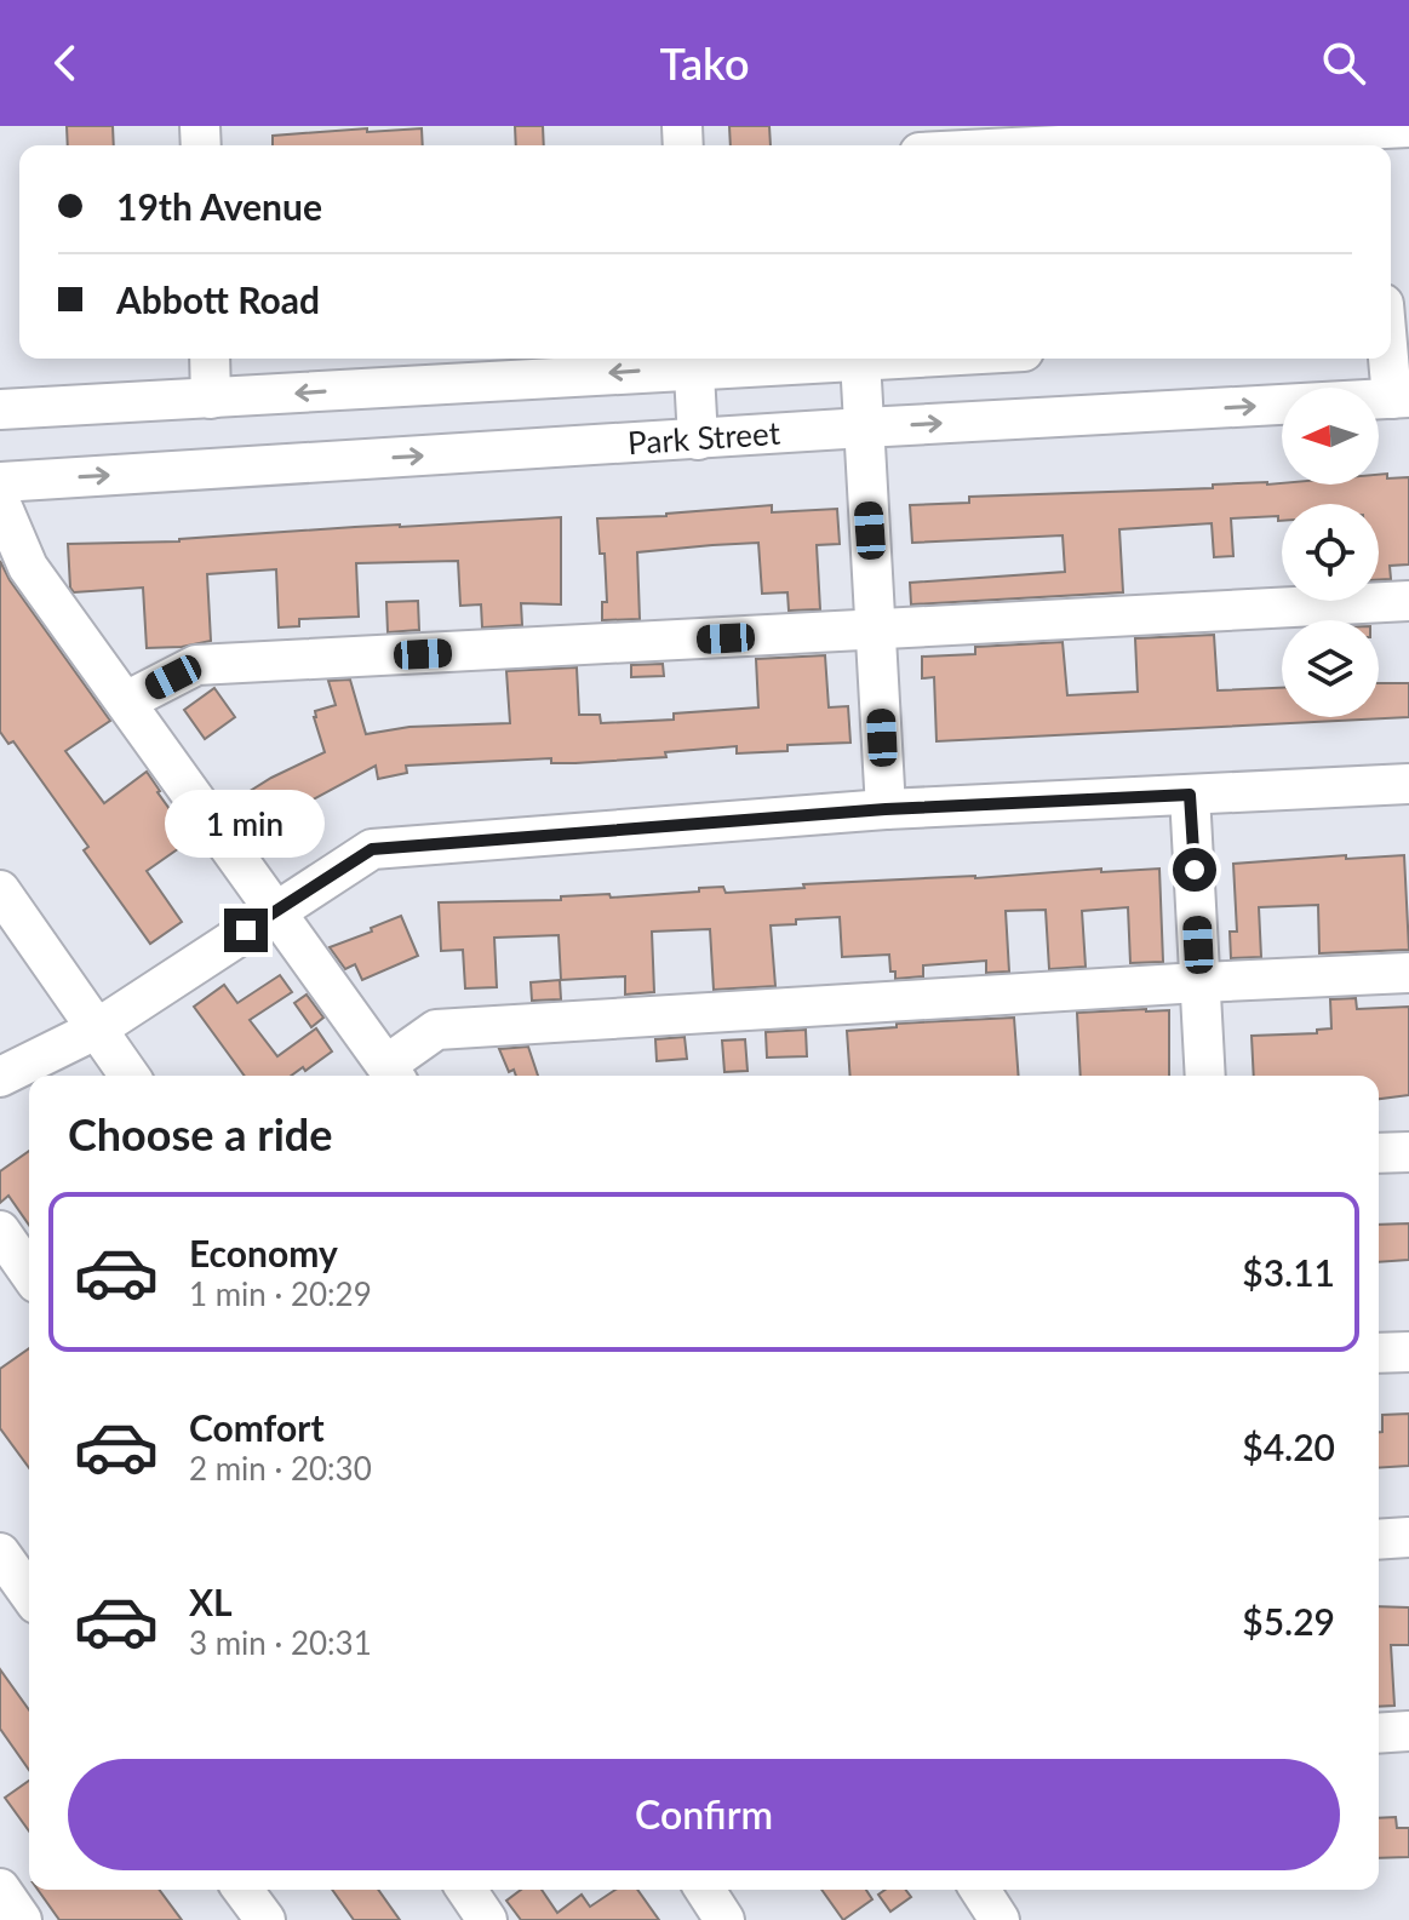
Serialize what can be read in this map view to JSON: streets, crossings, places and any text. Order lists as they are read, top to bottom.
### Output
{
  "streets": {
    "street": ["Park Street"]
  },
  "north": "left",
  "page": {
    "header": "Tako",
    "banner": ["19th Avenue", "Abbott Road"],
    "bubble": "1 min",
    "heading": "Choose a ride",
    "list": [
      {
        "name": "Economy",
        "note": "1 min · 20:29",
        "value": "$3.11"
      },
      {
        "name": "Comfort",
        "note": "2 min · 20:30",
        "value": "$4.20"
      },
      {
        "name": "XL",
        "note": "3 min · 20:31",
        "value": "$5.29"
      }
    ],
    "buttons": "Confirm"
  }
}
